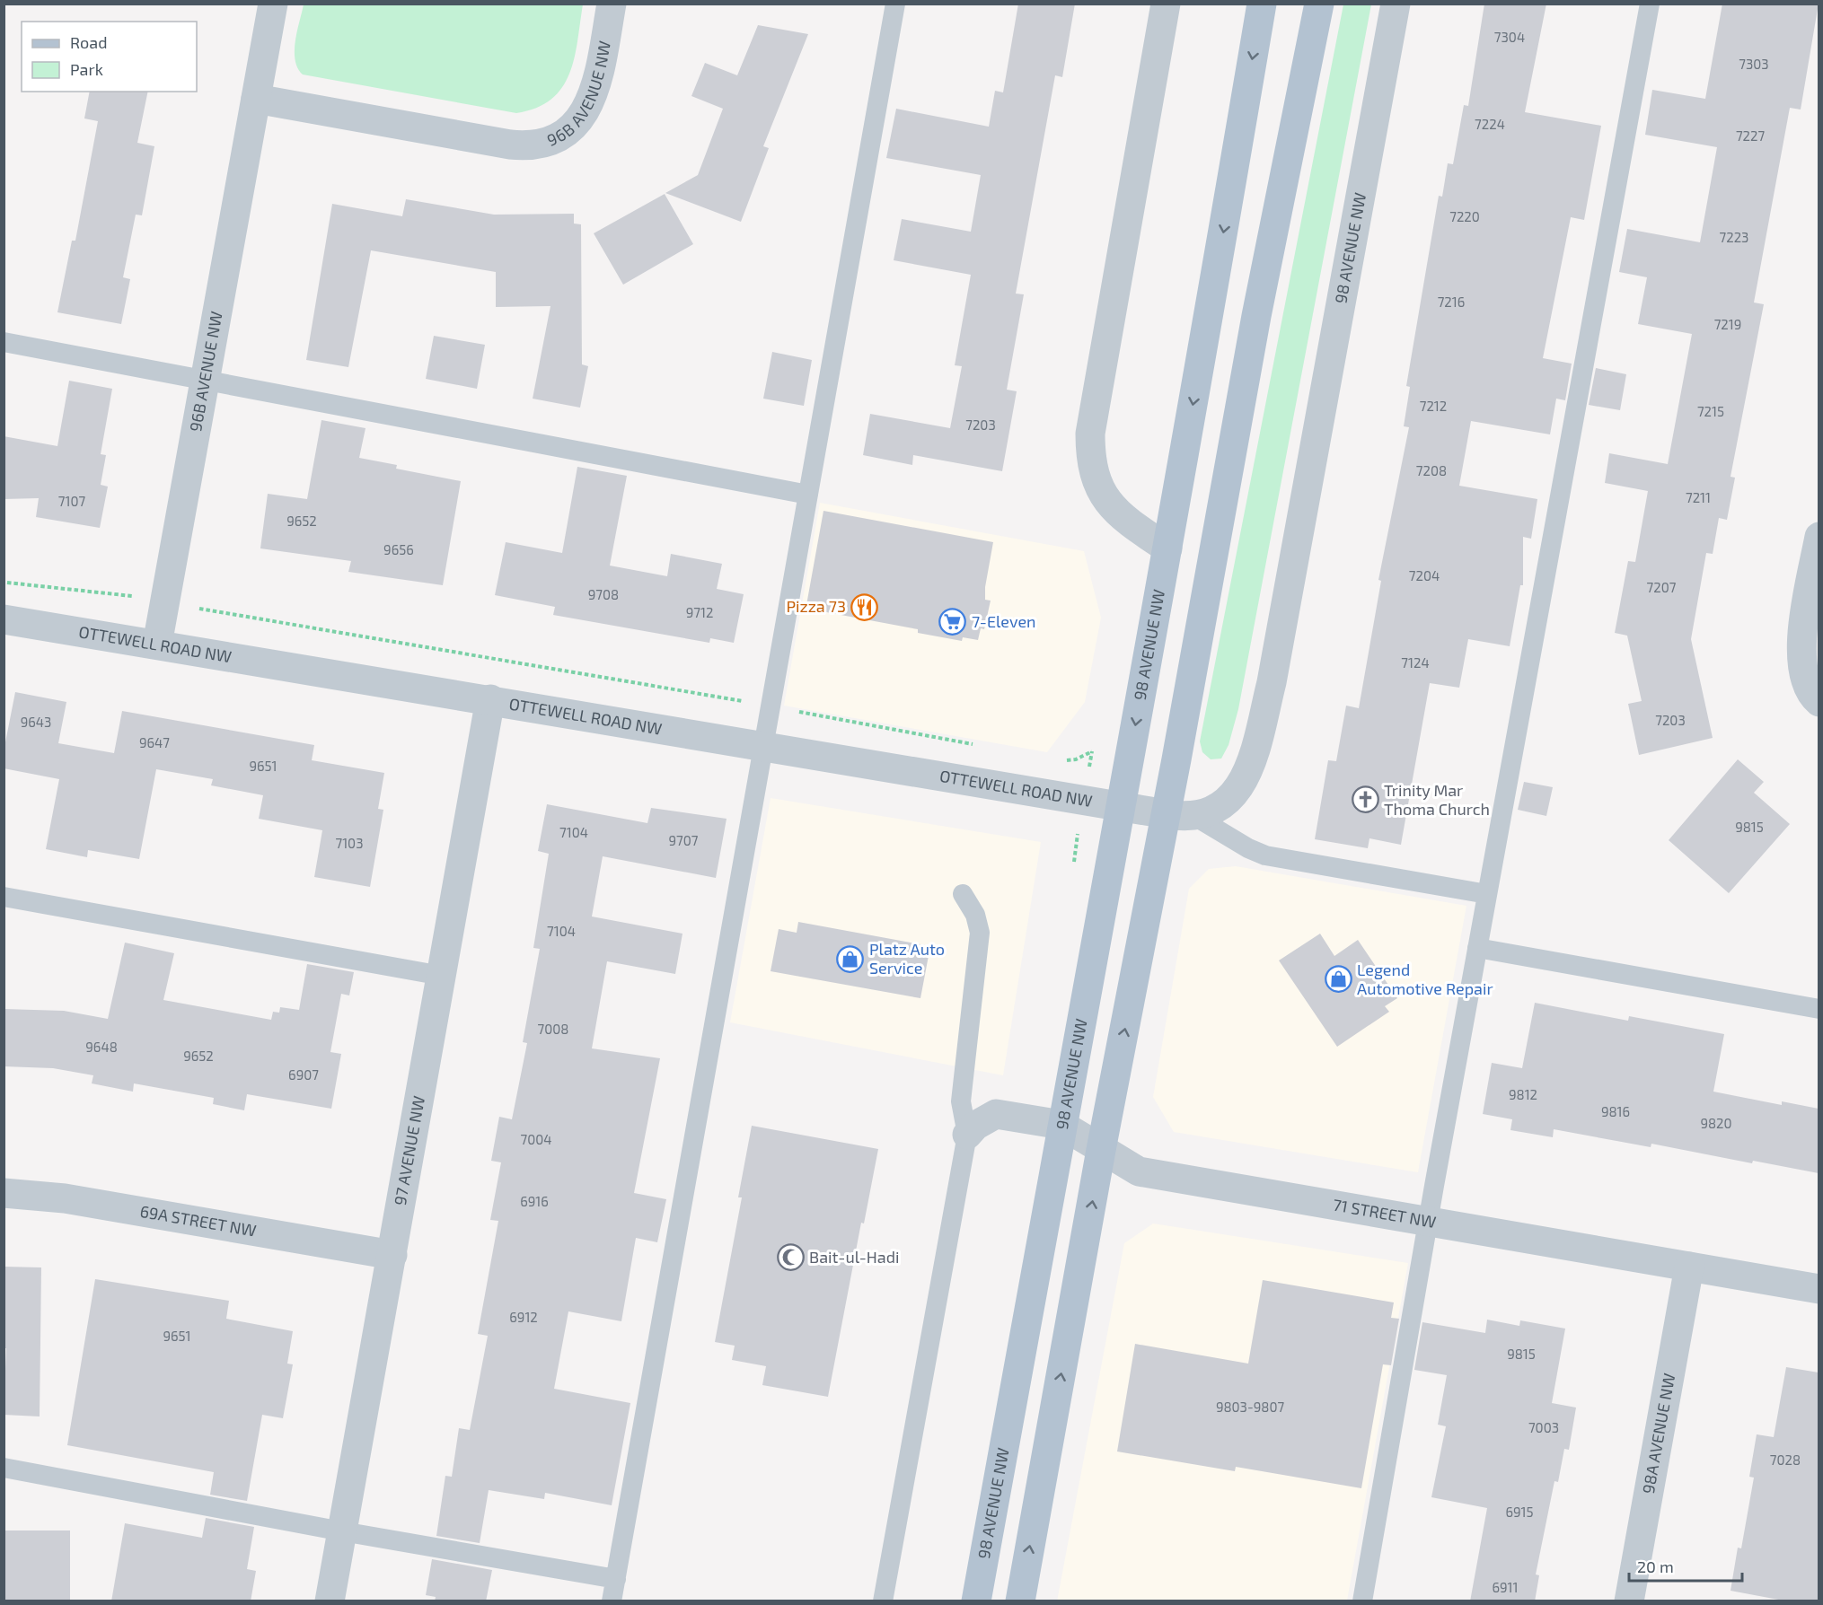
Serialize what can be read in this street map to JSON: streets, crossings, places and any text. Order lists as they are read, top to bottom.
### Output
{
  "streets": {
    "main road": ["98 AVENUE NW"],
    "street": [
      "96B AVENUE NW",
      "OTTEWELL ROAD NW",
      "97 AVENUE NW",
      "71 STREET NW",
      "69A STREET NW",
      "98A AVENUE NW"
    ]
  },
  "crossings": [
    ["96B AVENUE NW", "OTTEWELL ROAD NW"],
    ["98 AVENUE NW", "OTTEWELL ROAD NW"],
    ["98 AVENUE NW", "71 STREET NW"],
    ["OTTEWELL ROAD NW", "97 AVENUE NW"],
    ["97 AVENUE NW", "69A STREET NW"],
    ["71 STREET NW", "98A AVENUE NW"]
  ],
  "places": {
    "restaurant": ["Pizza 73"],
    "supermarket": ["7-Eleven"],
    "church": ["Trinity Mar Thoma Church"],
    "shop": ["Platz Auto Service", "Legend Automotive Repair"],
    "mosque": ["Bait-ul-Hadi"]
  },
  "house_numbers": [
    "7304",
    "7303",
    "7224",
    "7227",
    "7220",
    "7223",
    "7216",
    "7219",
    "7212",
    "7215",
    "7203",
    "7208",
    "7211",
    "7107",
    "9652",
    "9656",
    "7204",
    "7207",
    "9708",
    "9712",
    "7124",
    "7203",
    "9643",
    "9647",
    "9651",
    "9815",
    "7104",
    "9707",
    "7103",
    "7104",
    "7008",
    "9648",
    "9652",
    "6907",
    "9812",
    "9816",
    "9820",
    "7004",
    "6916",
    "6912",
    "9651",
    "9815",
    "9803-9807",
    "7003",
    "7028",
    "6915",
    "6911"
  ],
  "legend": ["Road", "Park"],
  "scale_bar": "20 m"
}
